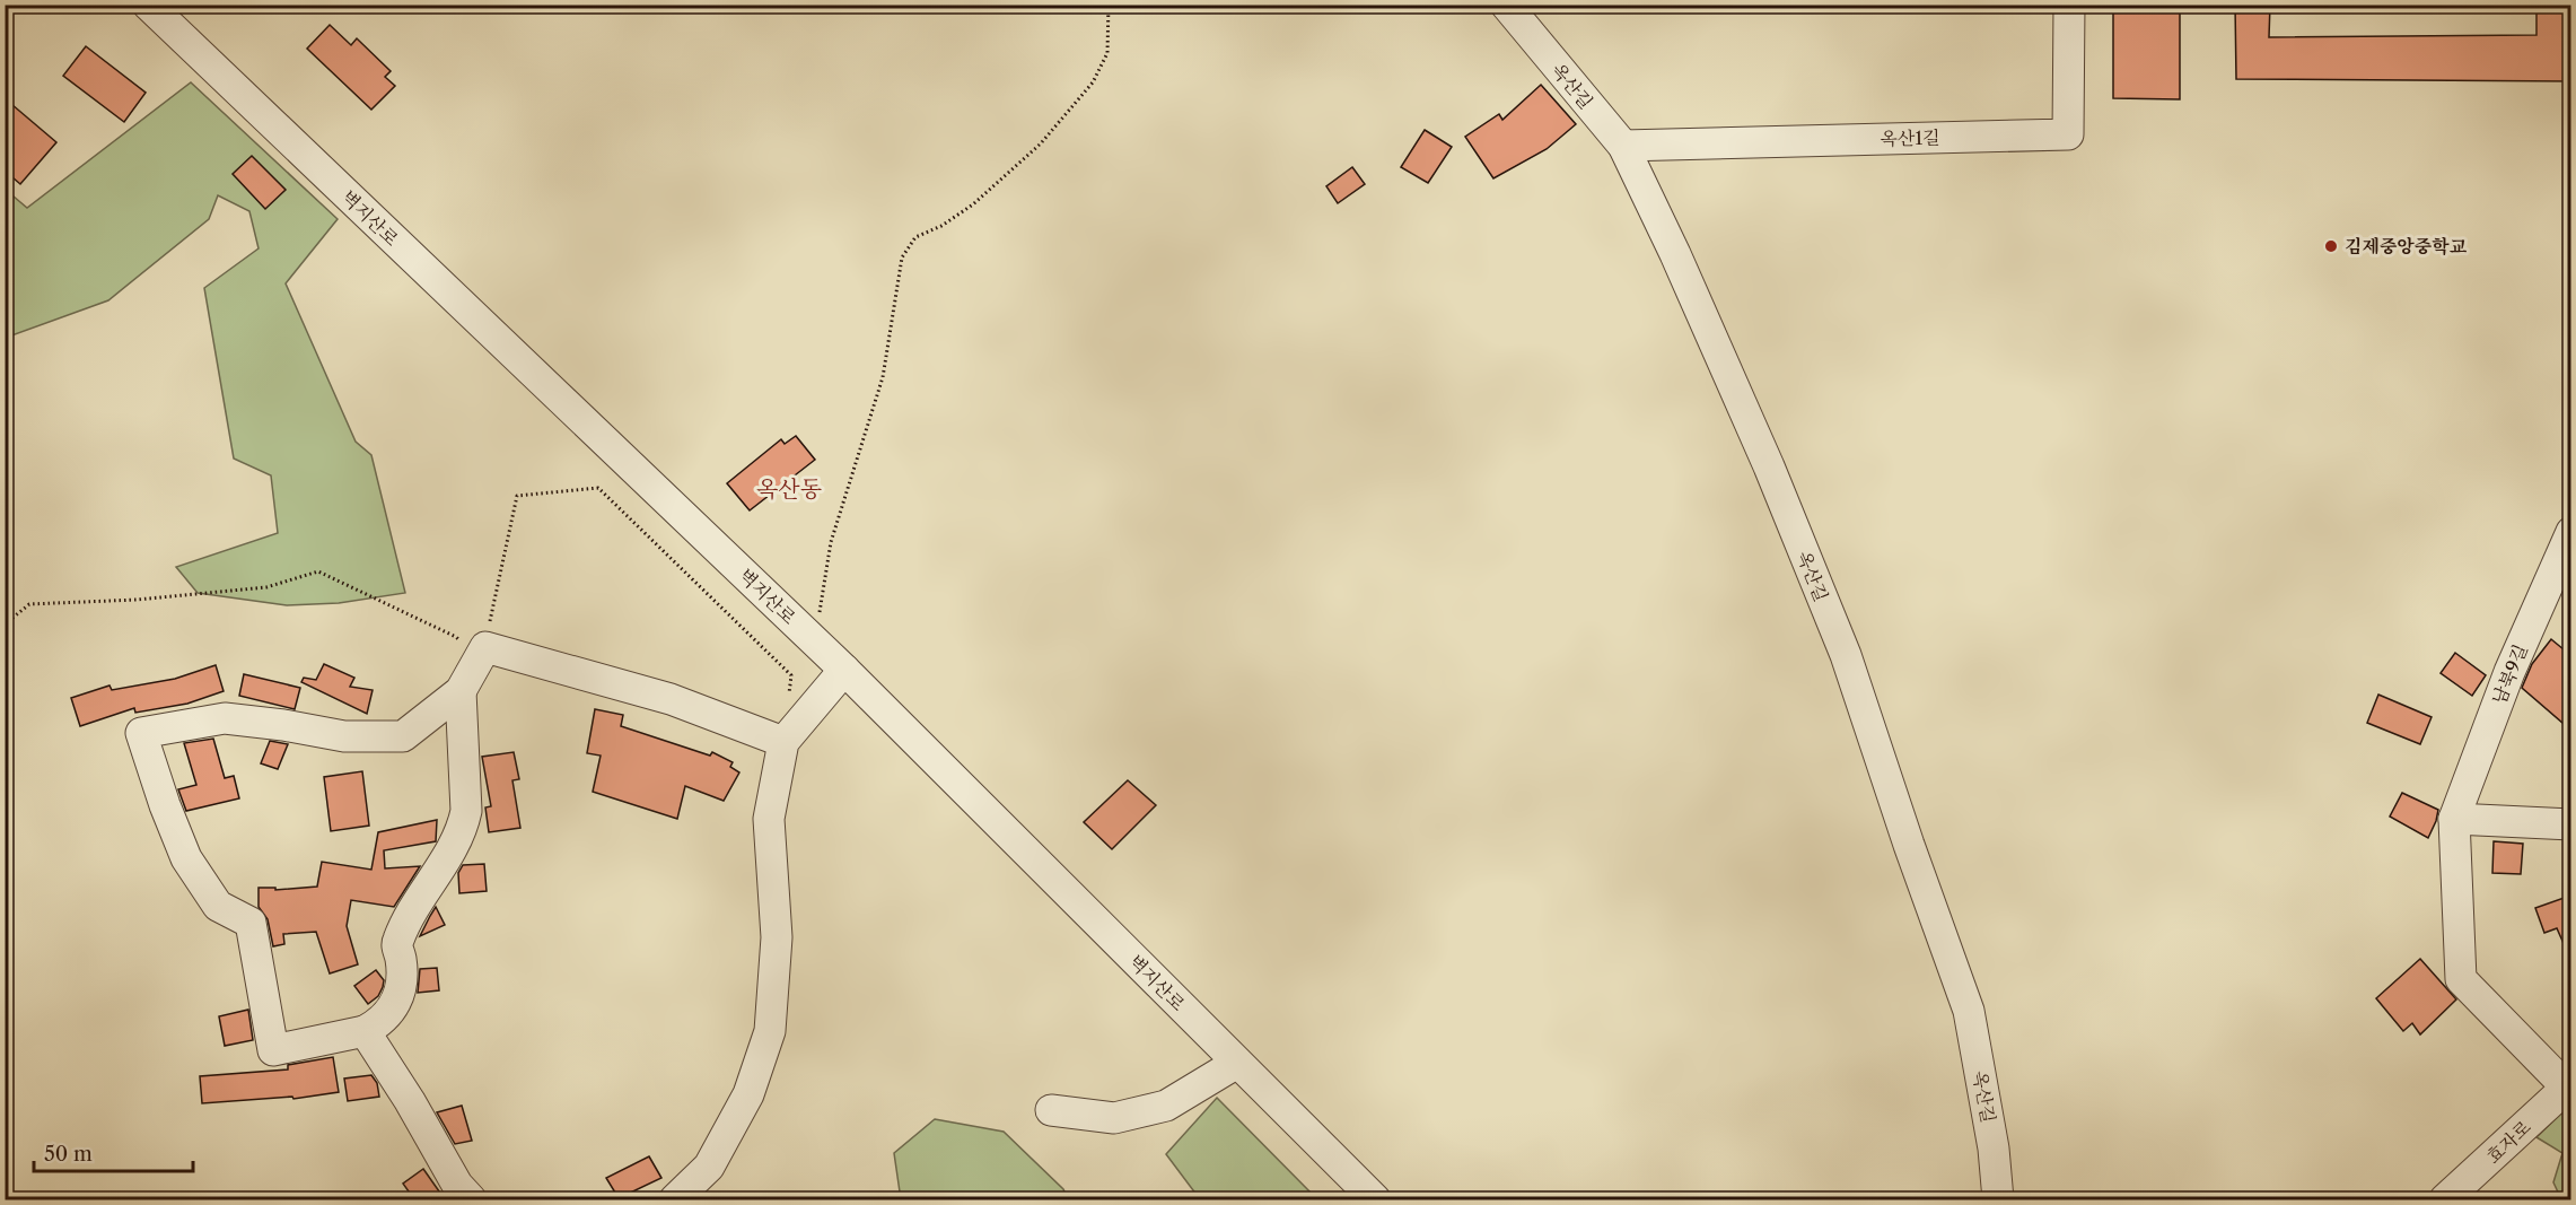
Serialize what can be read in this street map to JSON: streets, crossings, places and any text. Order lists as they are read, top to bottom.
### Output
{
  "streets": {
    "street": [
      "옥산길",
      "옥산1길",
      "벽지산로",
      "남북9길",
      "효자로"
    ]
  },
  "crossings": [
    ["옥산길", "옥산1길"]
  ],
  "districts": ["옥산동"],
  "places": ["김제중앙중학교"],
  "scale_bar": "50 m"
}
